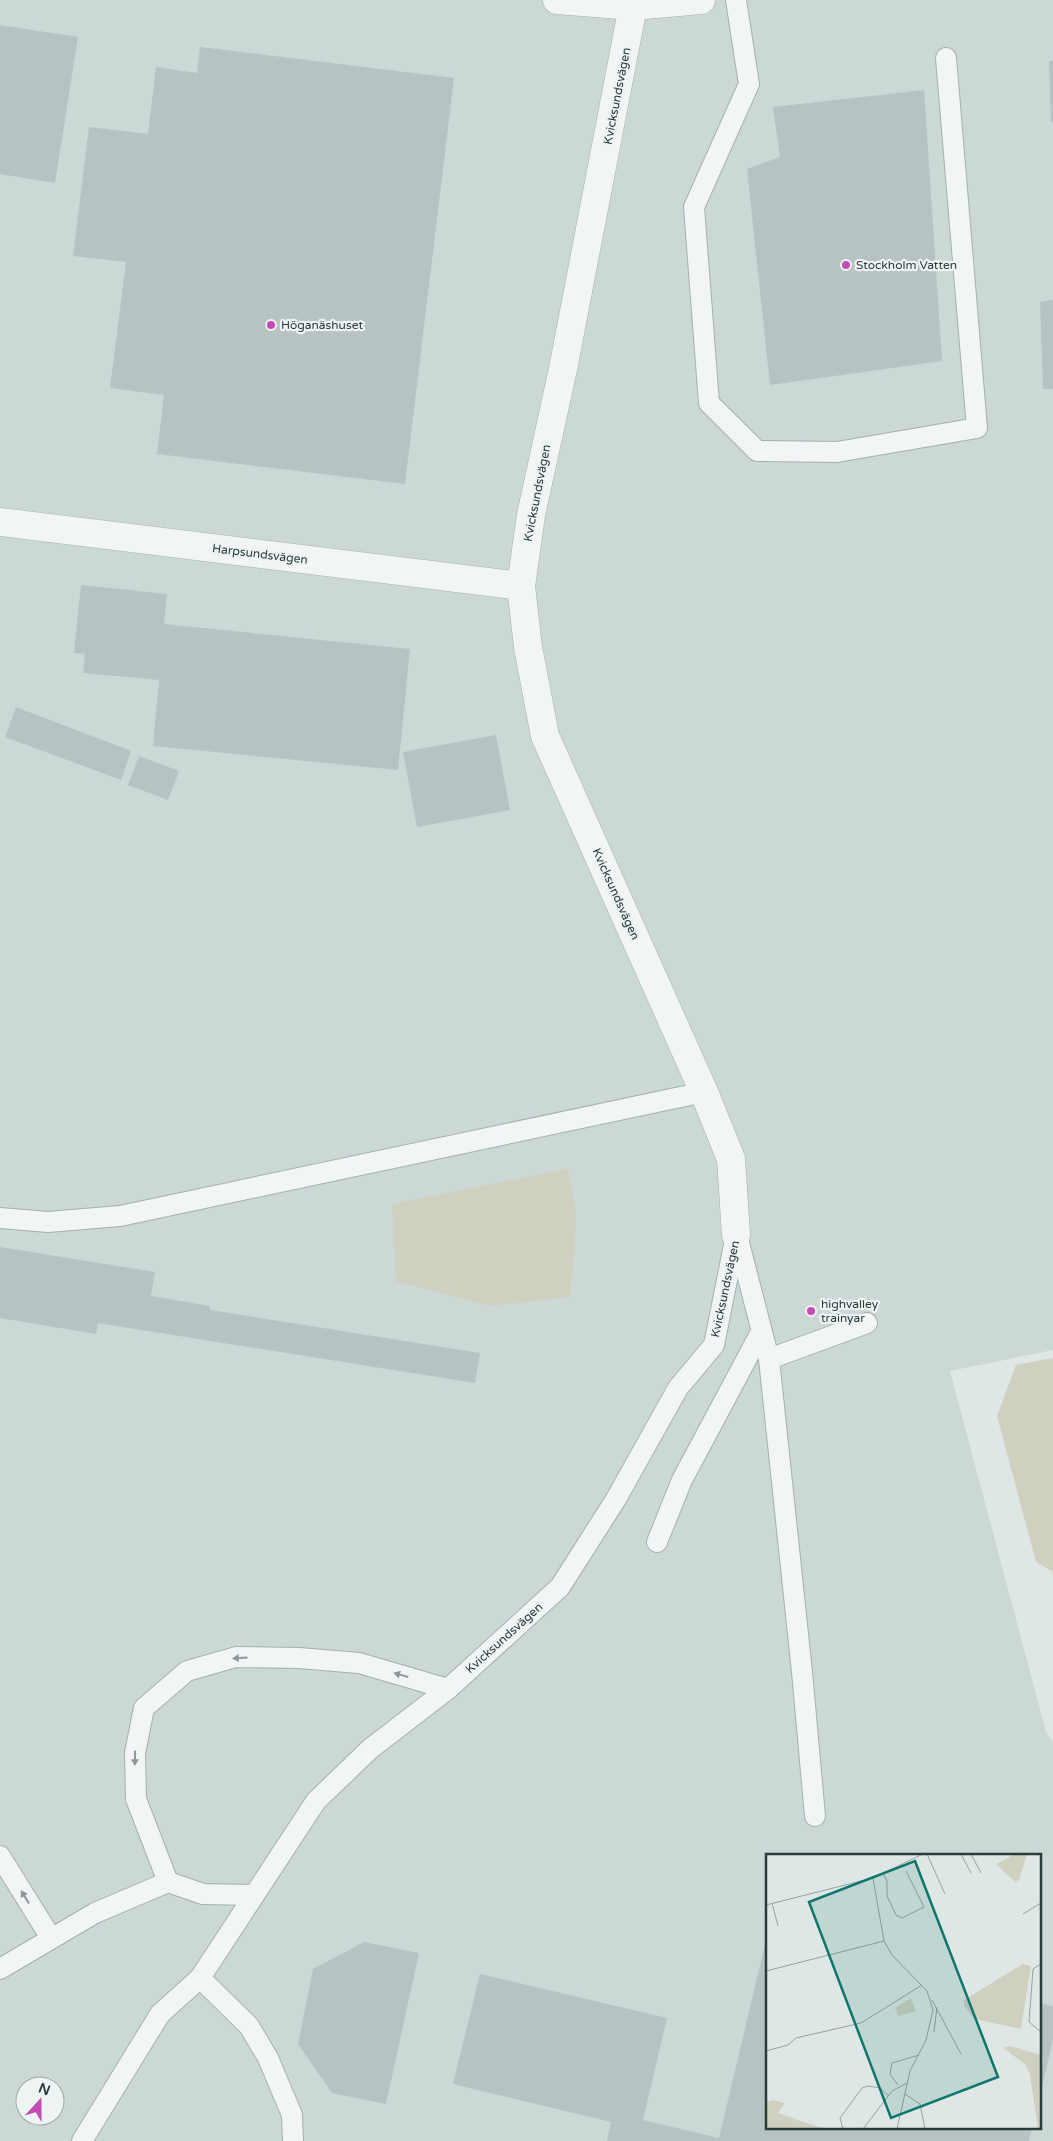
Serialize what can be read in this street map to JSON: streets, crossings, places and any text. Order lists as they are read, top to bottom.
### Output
{
  "streets": {
    "street": ["Kvicksundsvägen", "Harpsundsvägen"]
  },
  "crossings": [
    ["Kvicksundsvägen", "Harpsundsvägen"]
  ],
  "places": ["Stockholm Vatten", "Höganäshuset", "highvalley trainyar"],
  "north": "top"
}
